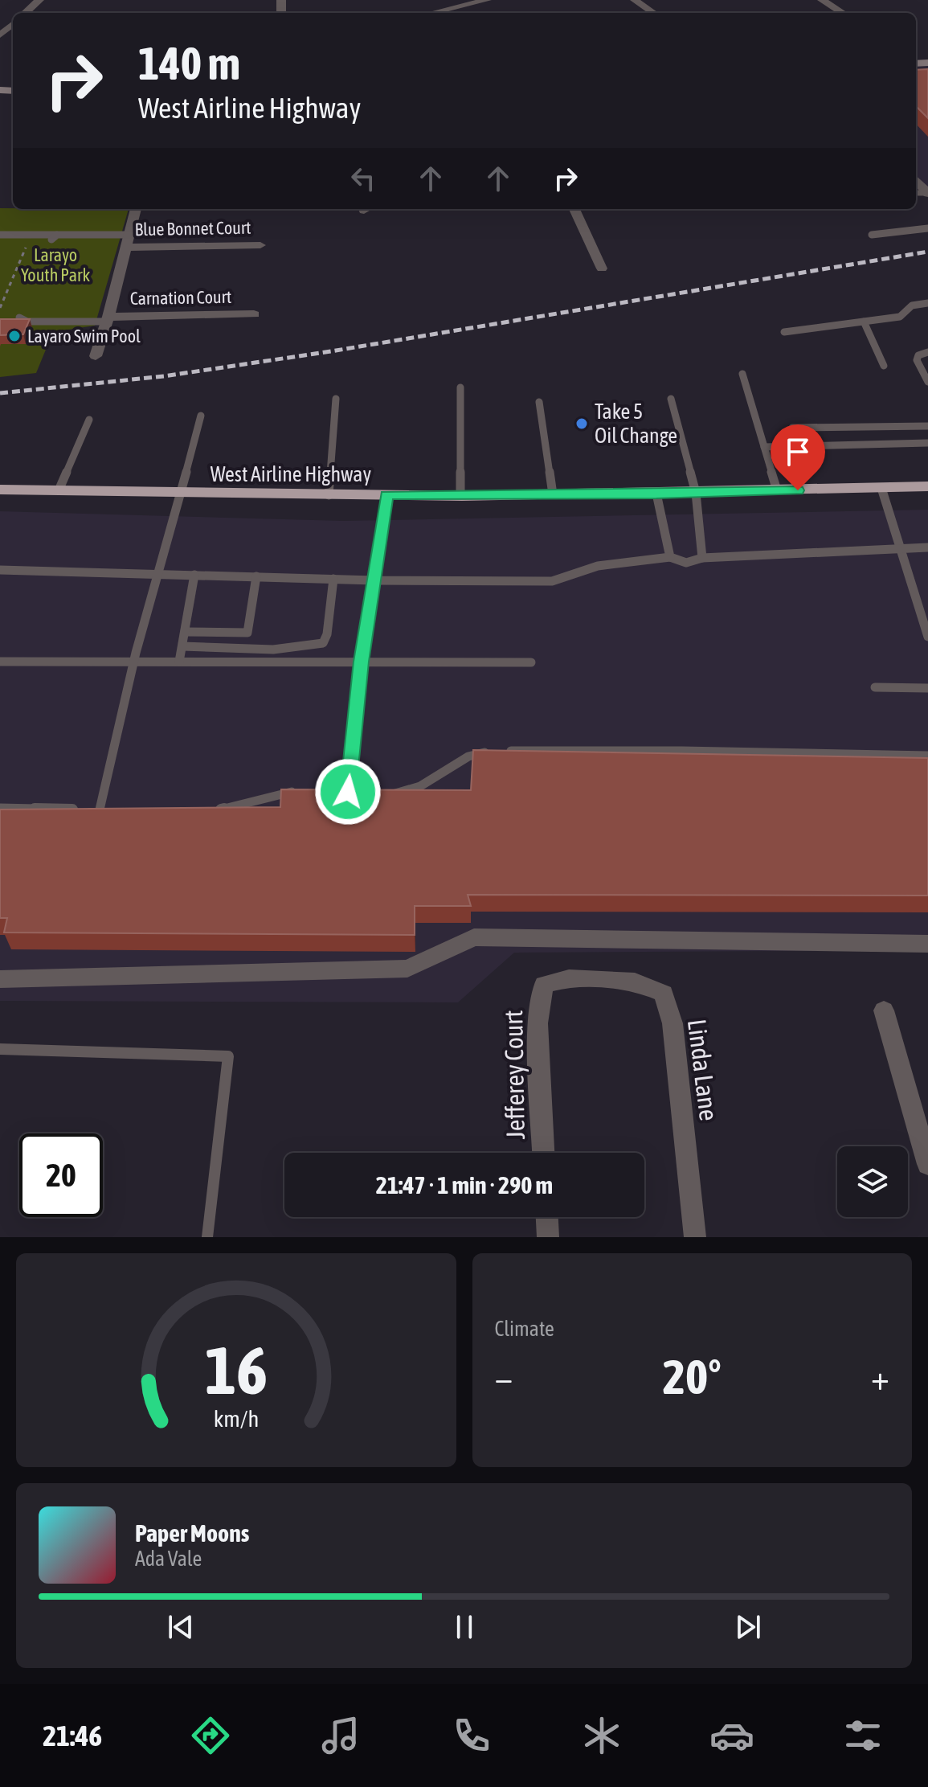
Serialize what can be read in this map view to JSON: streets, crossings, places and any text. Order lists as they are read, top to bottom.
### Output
{
  "streets": {
    "highway": ["West Airline Highway"],
    "street": [
      "Blue Bonnet Court",
      "Carnation Court",
      "Linda Lane",
      "Jefferey Court"
    ]
  },
  "crossings": [
    ["Linda Lane", "Jefferey Court"]
  ],
  "parks": ["Larayo Youth Park"],
  "places": ["Layaro Swim Pool", "Take 5 Oil Change"],
  "page": {
    "turn": ["140 m", "West Airline Highway"],
    "limit": "20",
    "trip": "21:47 · 1 min · 290 m",
    "tile": "Climate",
    "heat": ["−", "20°", "+"],
    "song": ["Paper Moons", "Ada Vale"],
    "tabs": "21:46",
    "gauge": ["16", "km/h"]
  }
}
